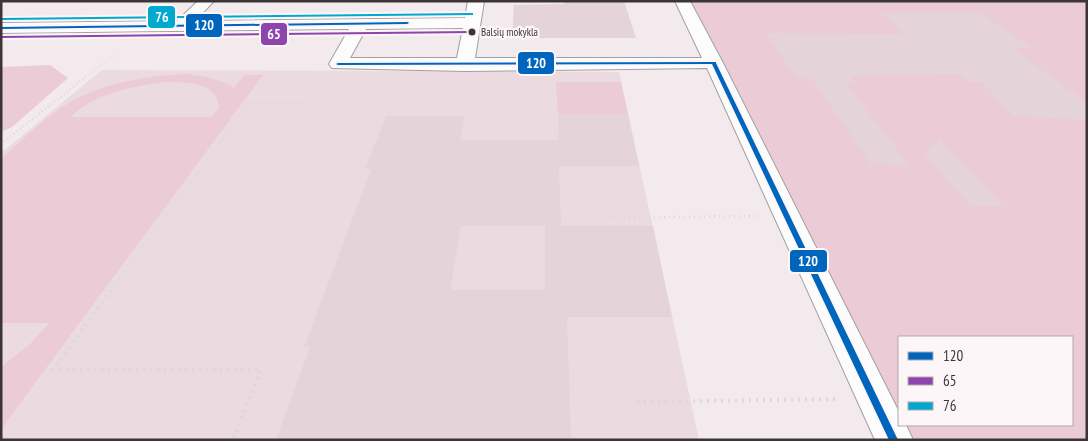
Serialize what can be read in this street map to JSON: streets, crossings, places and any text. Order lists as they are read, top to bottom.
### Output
{
  "places": ["Balsių mokykla"],
  "lines": ["transit line 76", "transit line 120", "transit line 65"],
  "legend": ["120", "65", "76"]
}
